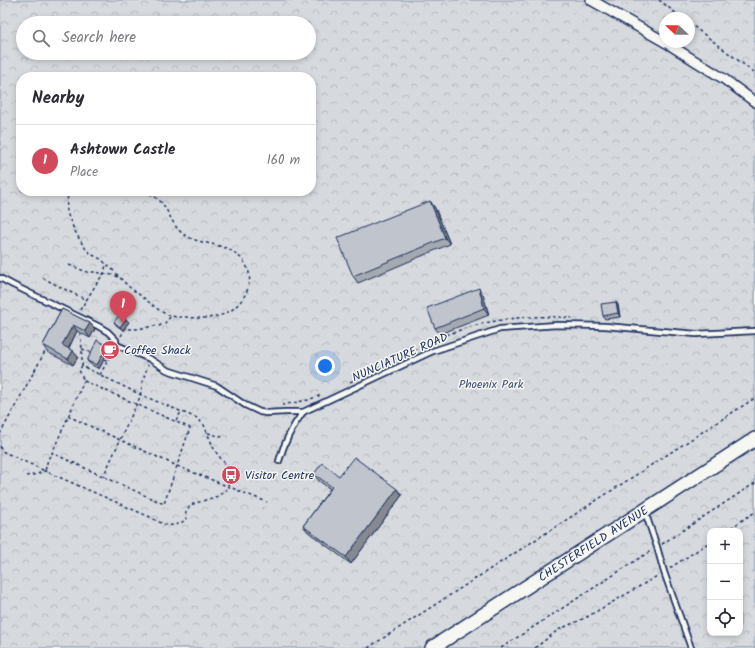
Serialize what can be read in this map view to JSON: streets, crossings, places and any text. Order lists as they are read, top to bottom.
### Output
{
  "streets": {
    "street": ["CHESTERFIELD AVENUE"],
    "lane": ["NUNCIATURE ROAD"]
  },
  "parks": ["Phoenix Park"],
  "places": {
    "cafe": ["Coffee Shack"],
    "bus stop": ["Visitor Centre"]
  },
  "north": "left",
  "page": {
    "search": "Search here",
    "heading": "Nearby",
    "list": [
      {
        "mark": "1",
        "name": "Ashtown Castle",
        "note": "Place",
        "value": "160 m"
      }
    ],
    "pins": "1",
    "map_buttons": ["+", "−"]
  }
}
